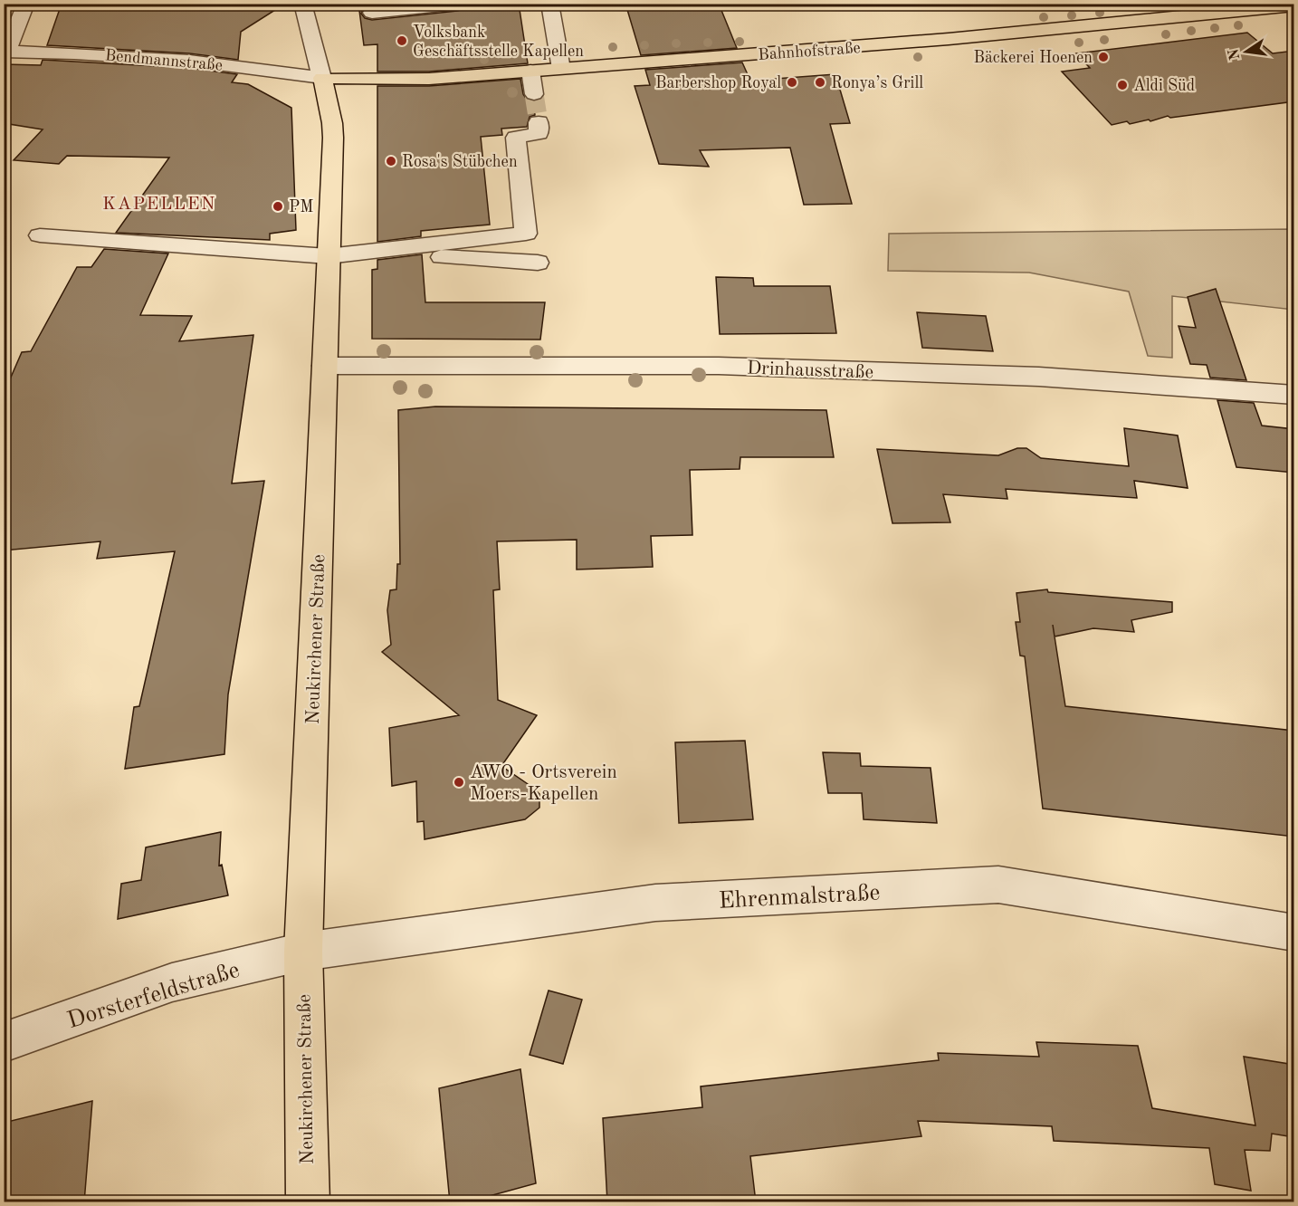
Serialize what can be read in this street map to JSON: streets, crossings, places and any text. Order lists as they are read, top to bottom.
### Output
{
  "streets": {
    "main road": ["Bahnhofstraße", "Neukirchener Straße"],
    "street": [
      "Bendmannstraße",
      "Drinhausstraße",
      "Ehrenmalstraße",
      "Dorsterfeldstraße"
    ]
  },
  "crossings": [
    ["Bahnhofstraße", "Bendmannstraße"],
    ["Bahnhofstraße", "Neukirchener Straße"],
    ["Bendmannstraße", "Neukirchener Straße"],
    ["Drinhausstraße", "Neukirchener Straße"],
    ["Neukirchener Straße", "Ehrenmalstraße"],
    ["Neukirchener Straße", "Dorsterfeldstraße"],
    ["Ehrenmalstraße", "Dorsterfeldstraße"]
  ],
  "districts": ["KAPELLEN"],
  "places": [
    "Volksbank Geschäftsstelle Kapellen",
    "Bäckerei Hoenen",
    "Barbershop Royal",
    "Ronya’s Grill",
    "Aldi Süd",
    "Rosa's Stübchen",
    "PM",
    "AWO - Ortsverein Moers-Kapellen"
  ],
  "north": "left"
}
